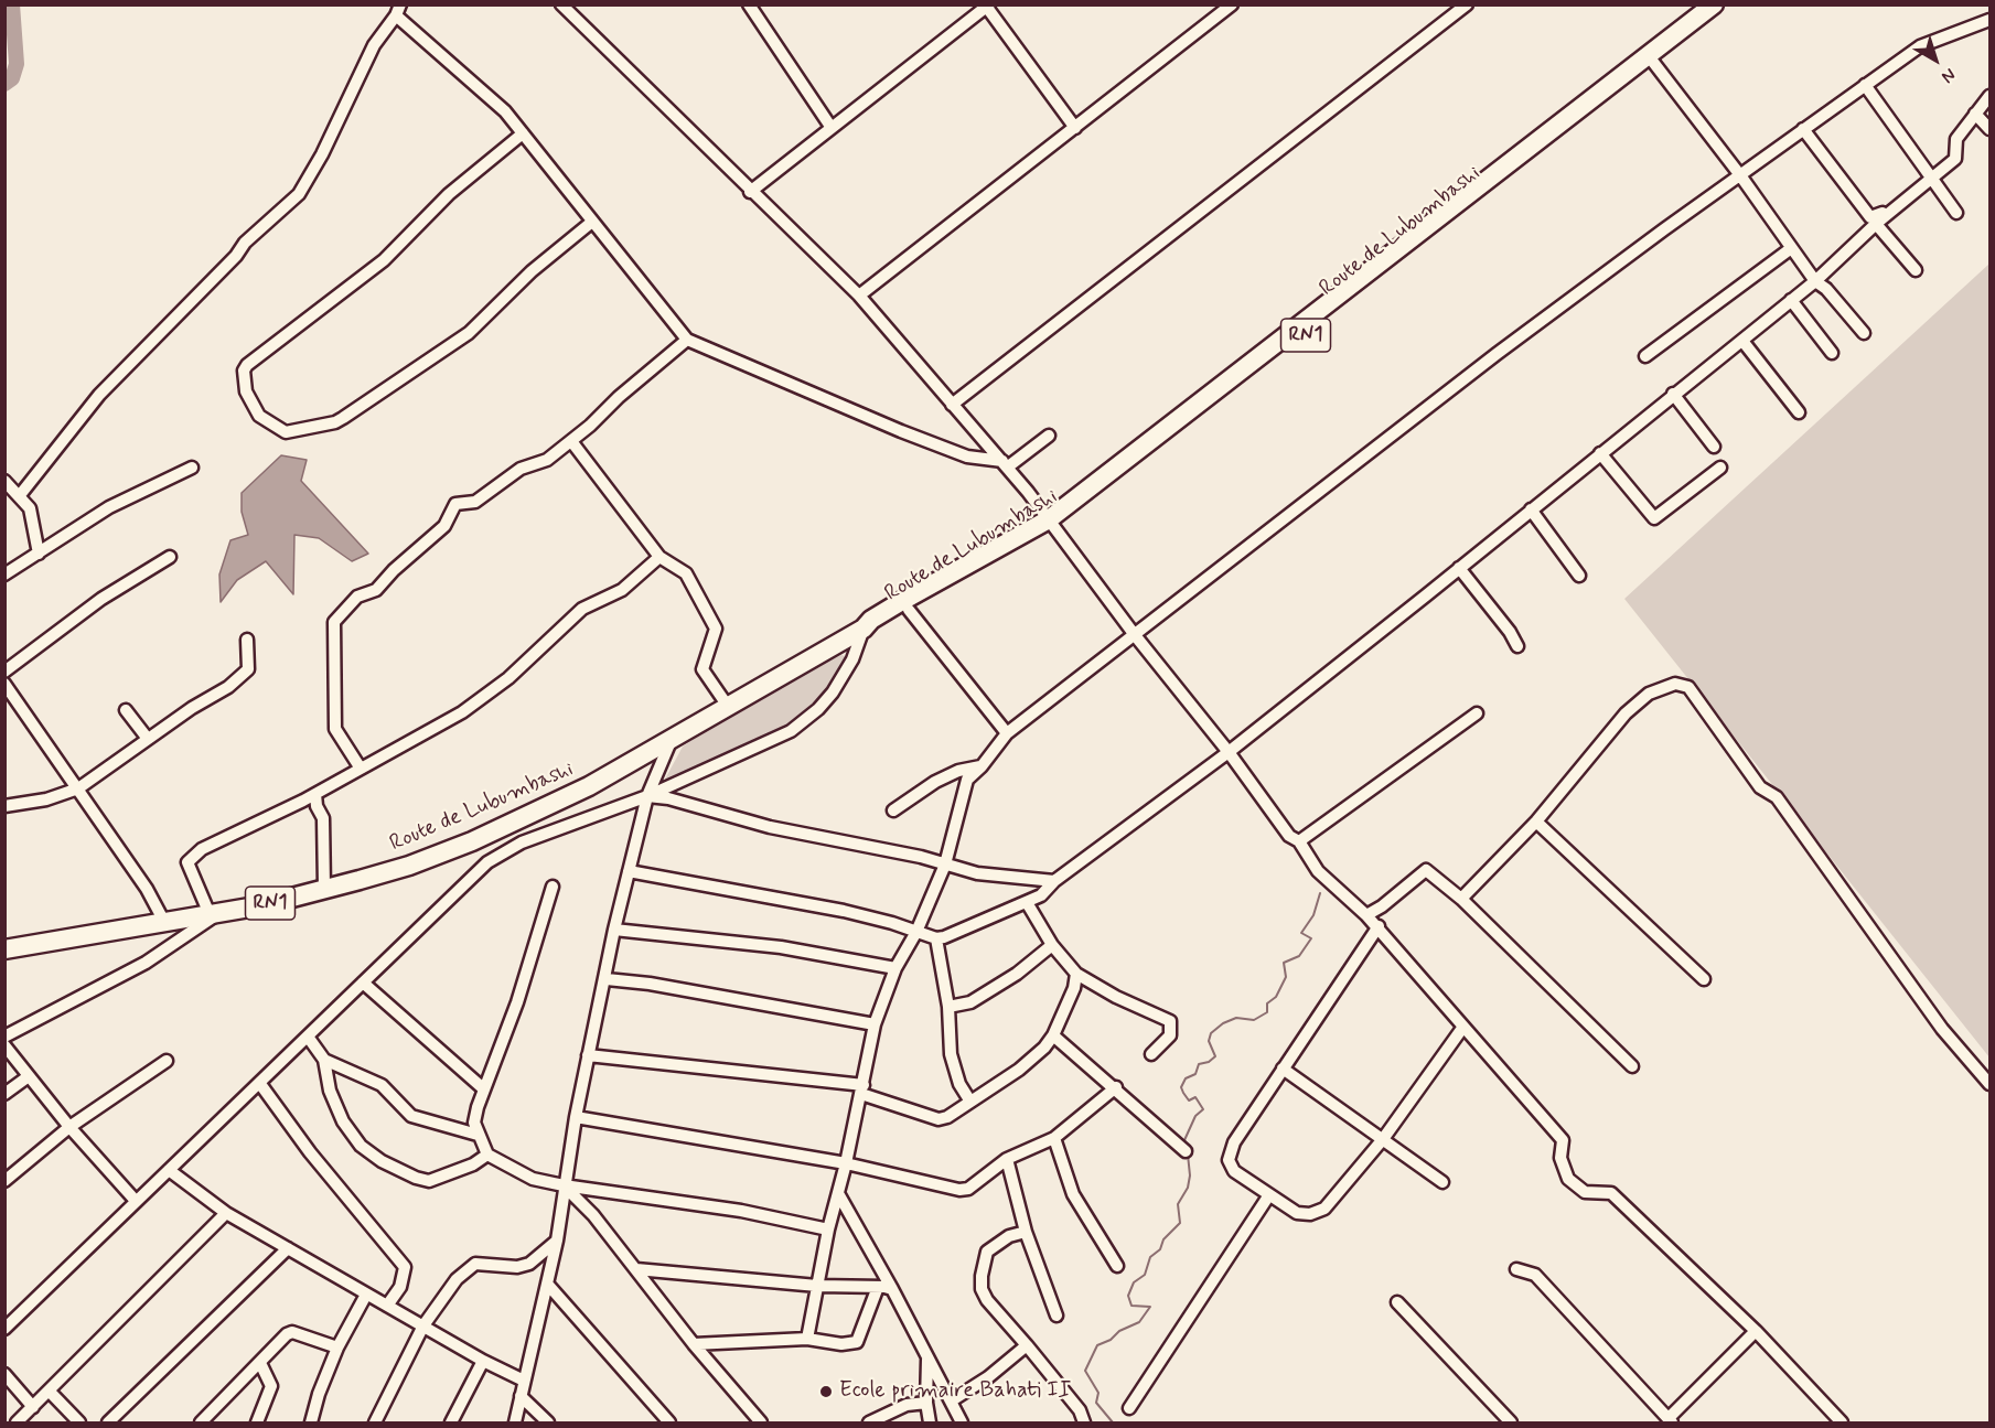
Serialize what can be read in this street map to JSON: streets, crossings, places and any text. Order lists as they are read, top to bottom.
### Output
{
  "streets": {
    "highway": ["Route de Lubumbashi", "RN1"]
  },
  "places": ["Ecole primaire Bahati II"],
  "north": "bottom right"
}
